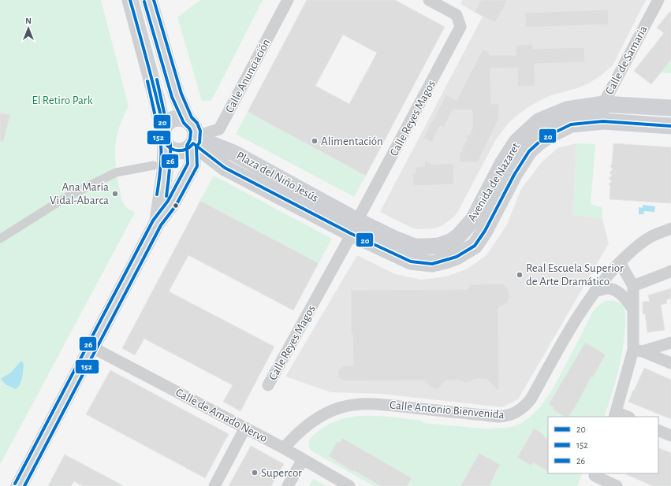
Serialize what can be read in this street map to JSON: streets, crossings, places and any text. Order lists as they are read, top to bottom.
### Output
{
  "streets": {
    "main road": ["Plaza del Niño Jesús", "Avenida de Nazaret"],
    "street": [
      "Calle de Samaria",
      "Calle Anunciación",
      "Calle Reyes Magos",
      "Calle Antonio Bienvenida",
      "Calle de Amado Nervo"
    ]
  },
  "crossings": [
    ["Calle de Samaria", "Avenida de Nazaret"],
    ["Calle Anunciación", "Plaza del Niño Jesús"],
    ["Calle Reyes Magos", "Plaza del Niño Jesús"],
    ["Calle Reyes Magos", "Avenida de Nazaret"],
    ["Plaza del Niño Jesús", "Avenida de Nazaret"],
    ["Calle Antonio Bienvenida", "Calle de Amado Nervo"]
  ],
  "parks": ["El Retiro Park"],
  "places": [
    "Alimentación",
    "Ana María Vidal-Abarca",
    "Real Escuela Superior de Arte Dramático",
    "Supercor"
  ],
  "lines": ["transit line 20", "transit line 152", "transit line 26"],
  "legend": ["20", "152", "26"],
  "north": "top"
}
